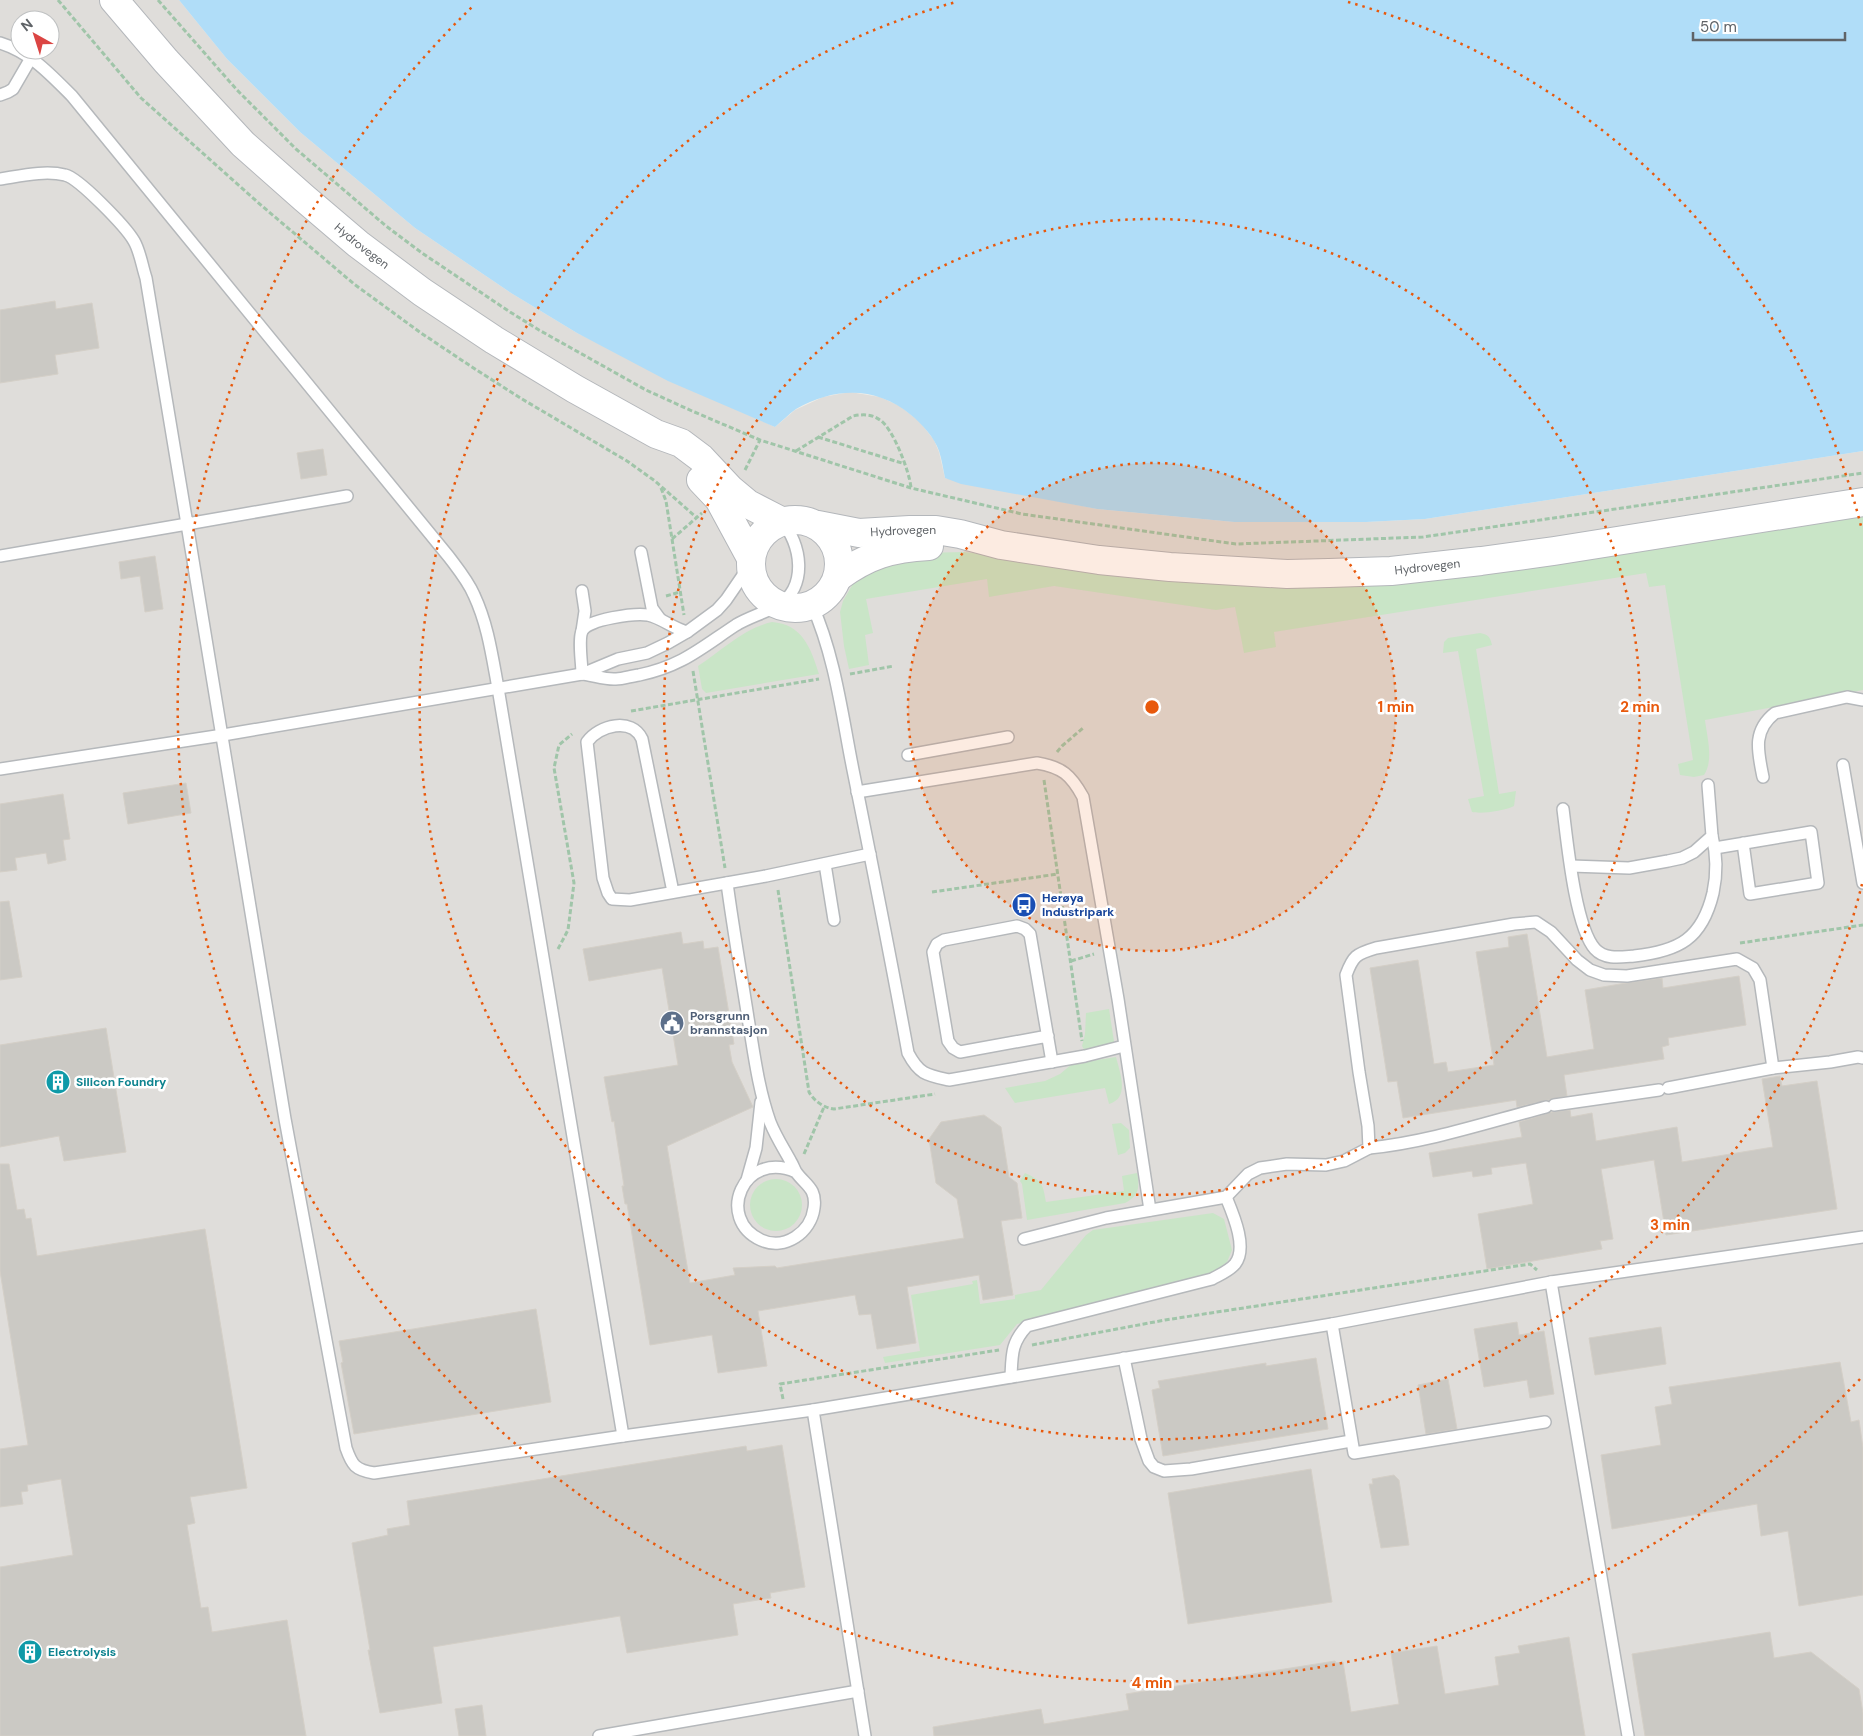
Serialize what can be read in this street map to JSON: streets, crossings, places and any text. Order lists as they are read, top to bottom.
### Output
{
  "streets": {
    "street": ["Hydrovegen"]
  },
  "places": {
    "bus stop": ["Herøya Industripark"],
    "public building": ["Porsgrunn brannstasjon"],
    "building": ["Silicon Foundry", "Electrolysis"]
  },
  "scale_bar": "50 m",
  "north": "top left",
  "rings": [
    "1 min",
    "2 min",
    "3 min",
    "4 min"
  ]
}
